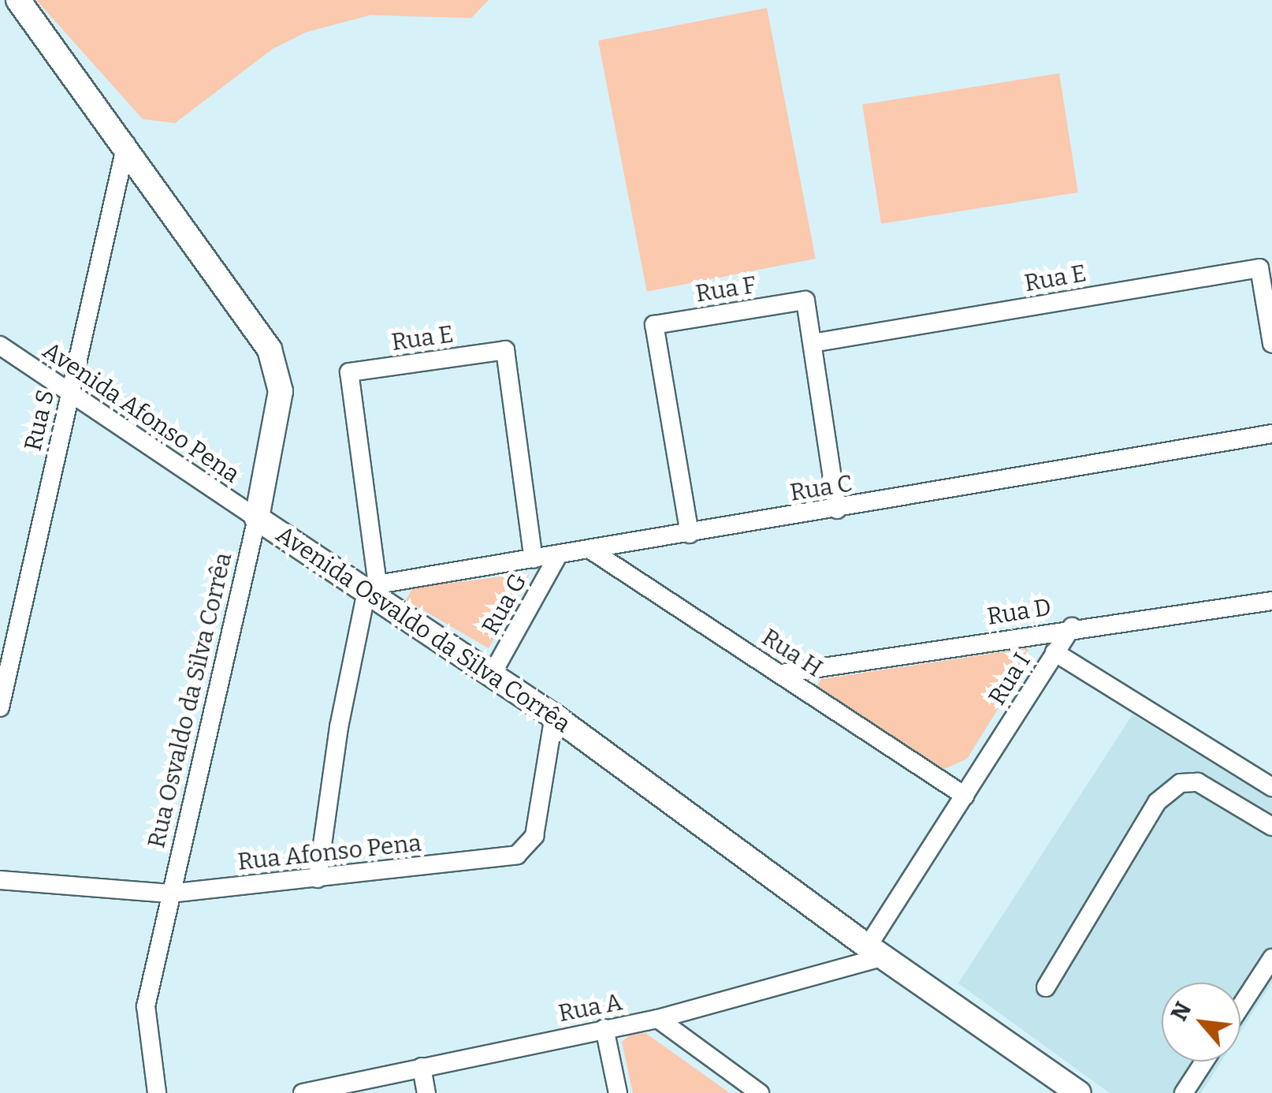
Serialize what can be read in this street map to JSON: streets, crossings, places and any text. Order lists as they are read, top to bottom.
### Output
{
  "streets": {
    "street": [
      "Rua E",
      "Rua F",
      "Avenida Afonso Pena",
      "Rua S",
      "Rua C",
      "Rua G",
      "Rua D",
      "Avenida Osvaldo da Silva Corrêa",
      "Rua H",
      "Rua I",
      "Rua Osvaldo da Silva Corrêa",
      "Rua Afonso Pena",
      "Rua A"
    ]
  },
  "crossings": [
    ["Rua E", "Rua F"],
    ["Rua E", "Rua C"],
    ["Rua E", "Avenida Osvaldo da Silva Corrêa"],
    ["Rua F", "Rua C"],
    ["Avenida Afonso Pena", "Rua S"],
    ["Avenida Afonso Pena", "Avenida Osvaldo da Silva Corrêa"],
    ["Avenida Afonso Pena", "Rua Osvaldo da Silva Corrêa"],
    ["Rua S", "Avenida Osvaldo da Silva Corrêa"],
    ["Rua C", "Rua G"],
    ["Rua C", "Avenida Osvaldo da Silva Corrêa"],
    ["Rua C", "Rua H"],
    ["Rua G", "Avenida Osvaldo da Silva Corrêa"],
    ["Rua D", "Rua H"],
    ["Avenida Osvaldo da Silva Corrêa", "Rua I"],
    ["Avenida Osvaldo da Silva Corrêa", "Rua Osvaldo da Silva Corrêa"],
    ["Avenida Osvaldo da Silva Corrêa", "Rua Afonso Pena"],
    ["Avenida Osvaldo da Silva Corrêa", "Rua A"],
    ["Rua H", "Rua I"],
    ["Rua I", "Rua A"],
    ["Rua Osvaldo da Silva Corrêa", "Rua Afonso Pena"]
  ],
  "north": "top left"
}
